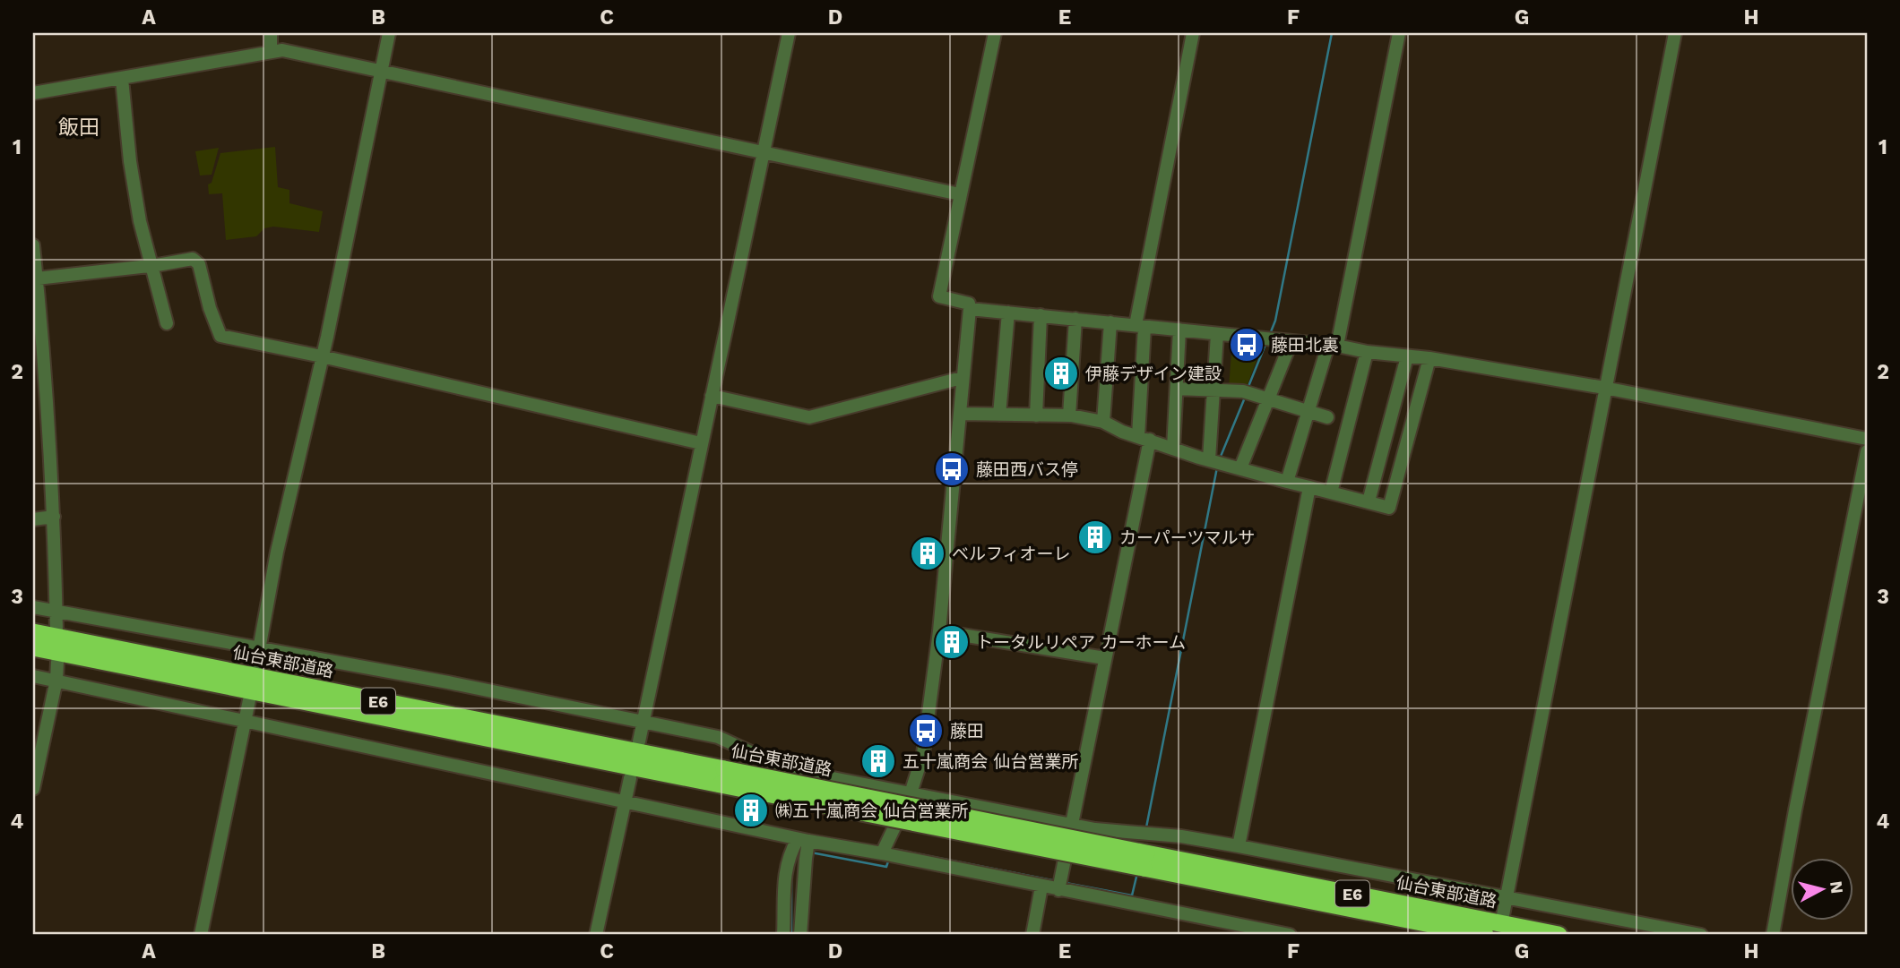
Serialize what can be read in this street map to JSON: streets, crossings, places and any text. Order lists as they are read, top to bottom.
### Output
{
  "streets": {
    "highway": ["仙台東部道路", "E6"]
  },
  "districts": ["飯田"],
  "places": {
    "bus stop": ["藤田北裏", "藤田西バス停", "藤田"],
    "building": [
      "伊藤デザイン建設",
      "カーパーツマルサ",
      "ベルフィオーレ",
      "トータルリペア カーホーム",
      "五十嵐商会 仙台営業所",
      "㈱五十嵐商会 仙台営業所"
    ]
  },
  "north": "right",
  "grid": {
    "columns": [
      "A",
      "B",
      "C",
      "D",
      "E",
      "F",
      "G",
      "H"
    ],
    "rows": [
      "1",
      "2",
      "3",
      "4"
    ]
  }
}
